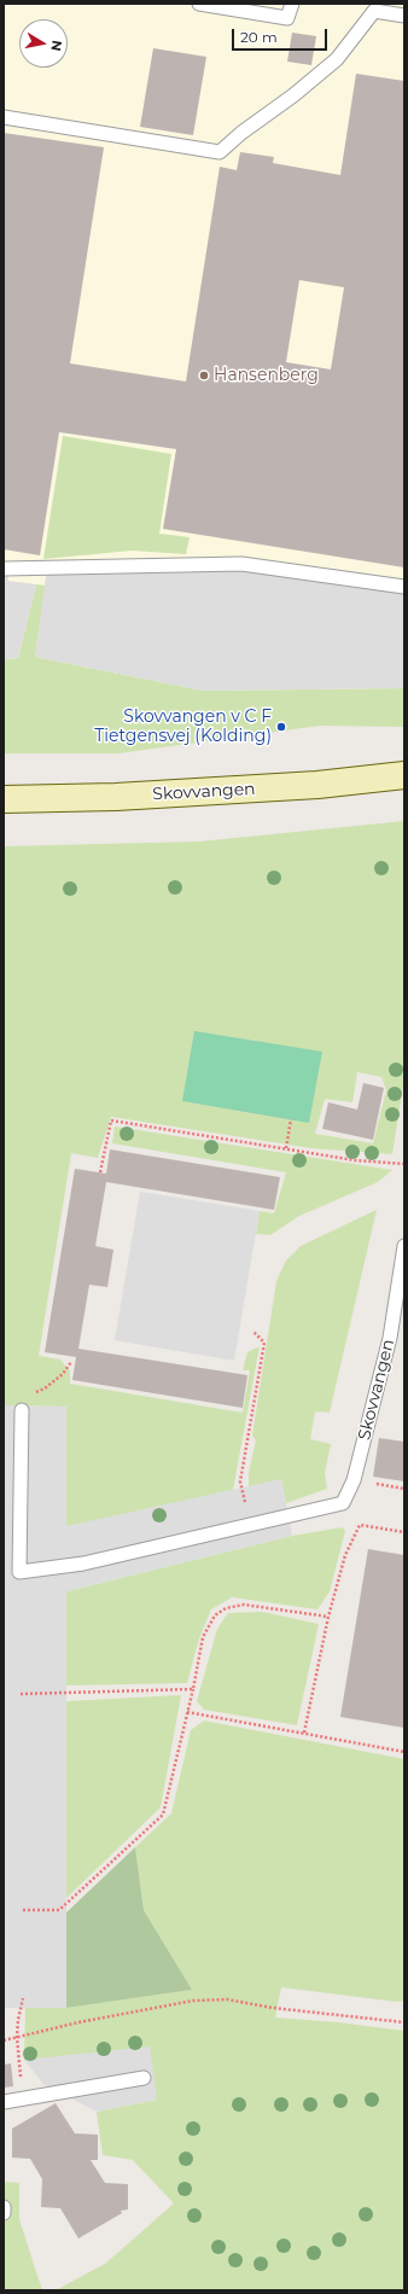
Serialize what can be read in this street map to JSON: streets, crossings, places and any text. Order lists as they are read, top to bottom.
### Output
{
  "streets": {
    "street": ["Skovvangen"]
  },
  "places": ["Hansenberg", "Skovvangen v C F Tietgensvej (Kolding)"],
  "scale_bar": "20 m",
  "north": "right"
}
